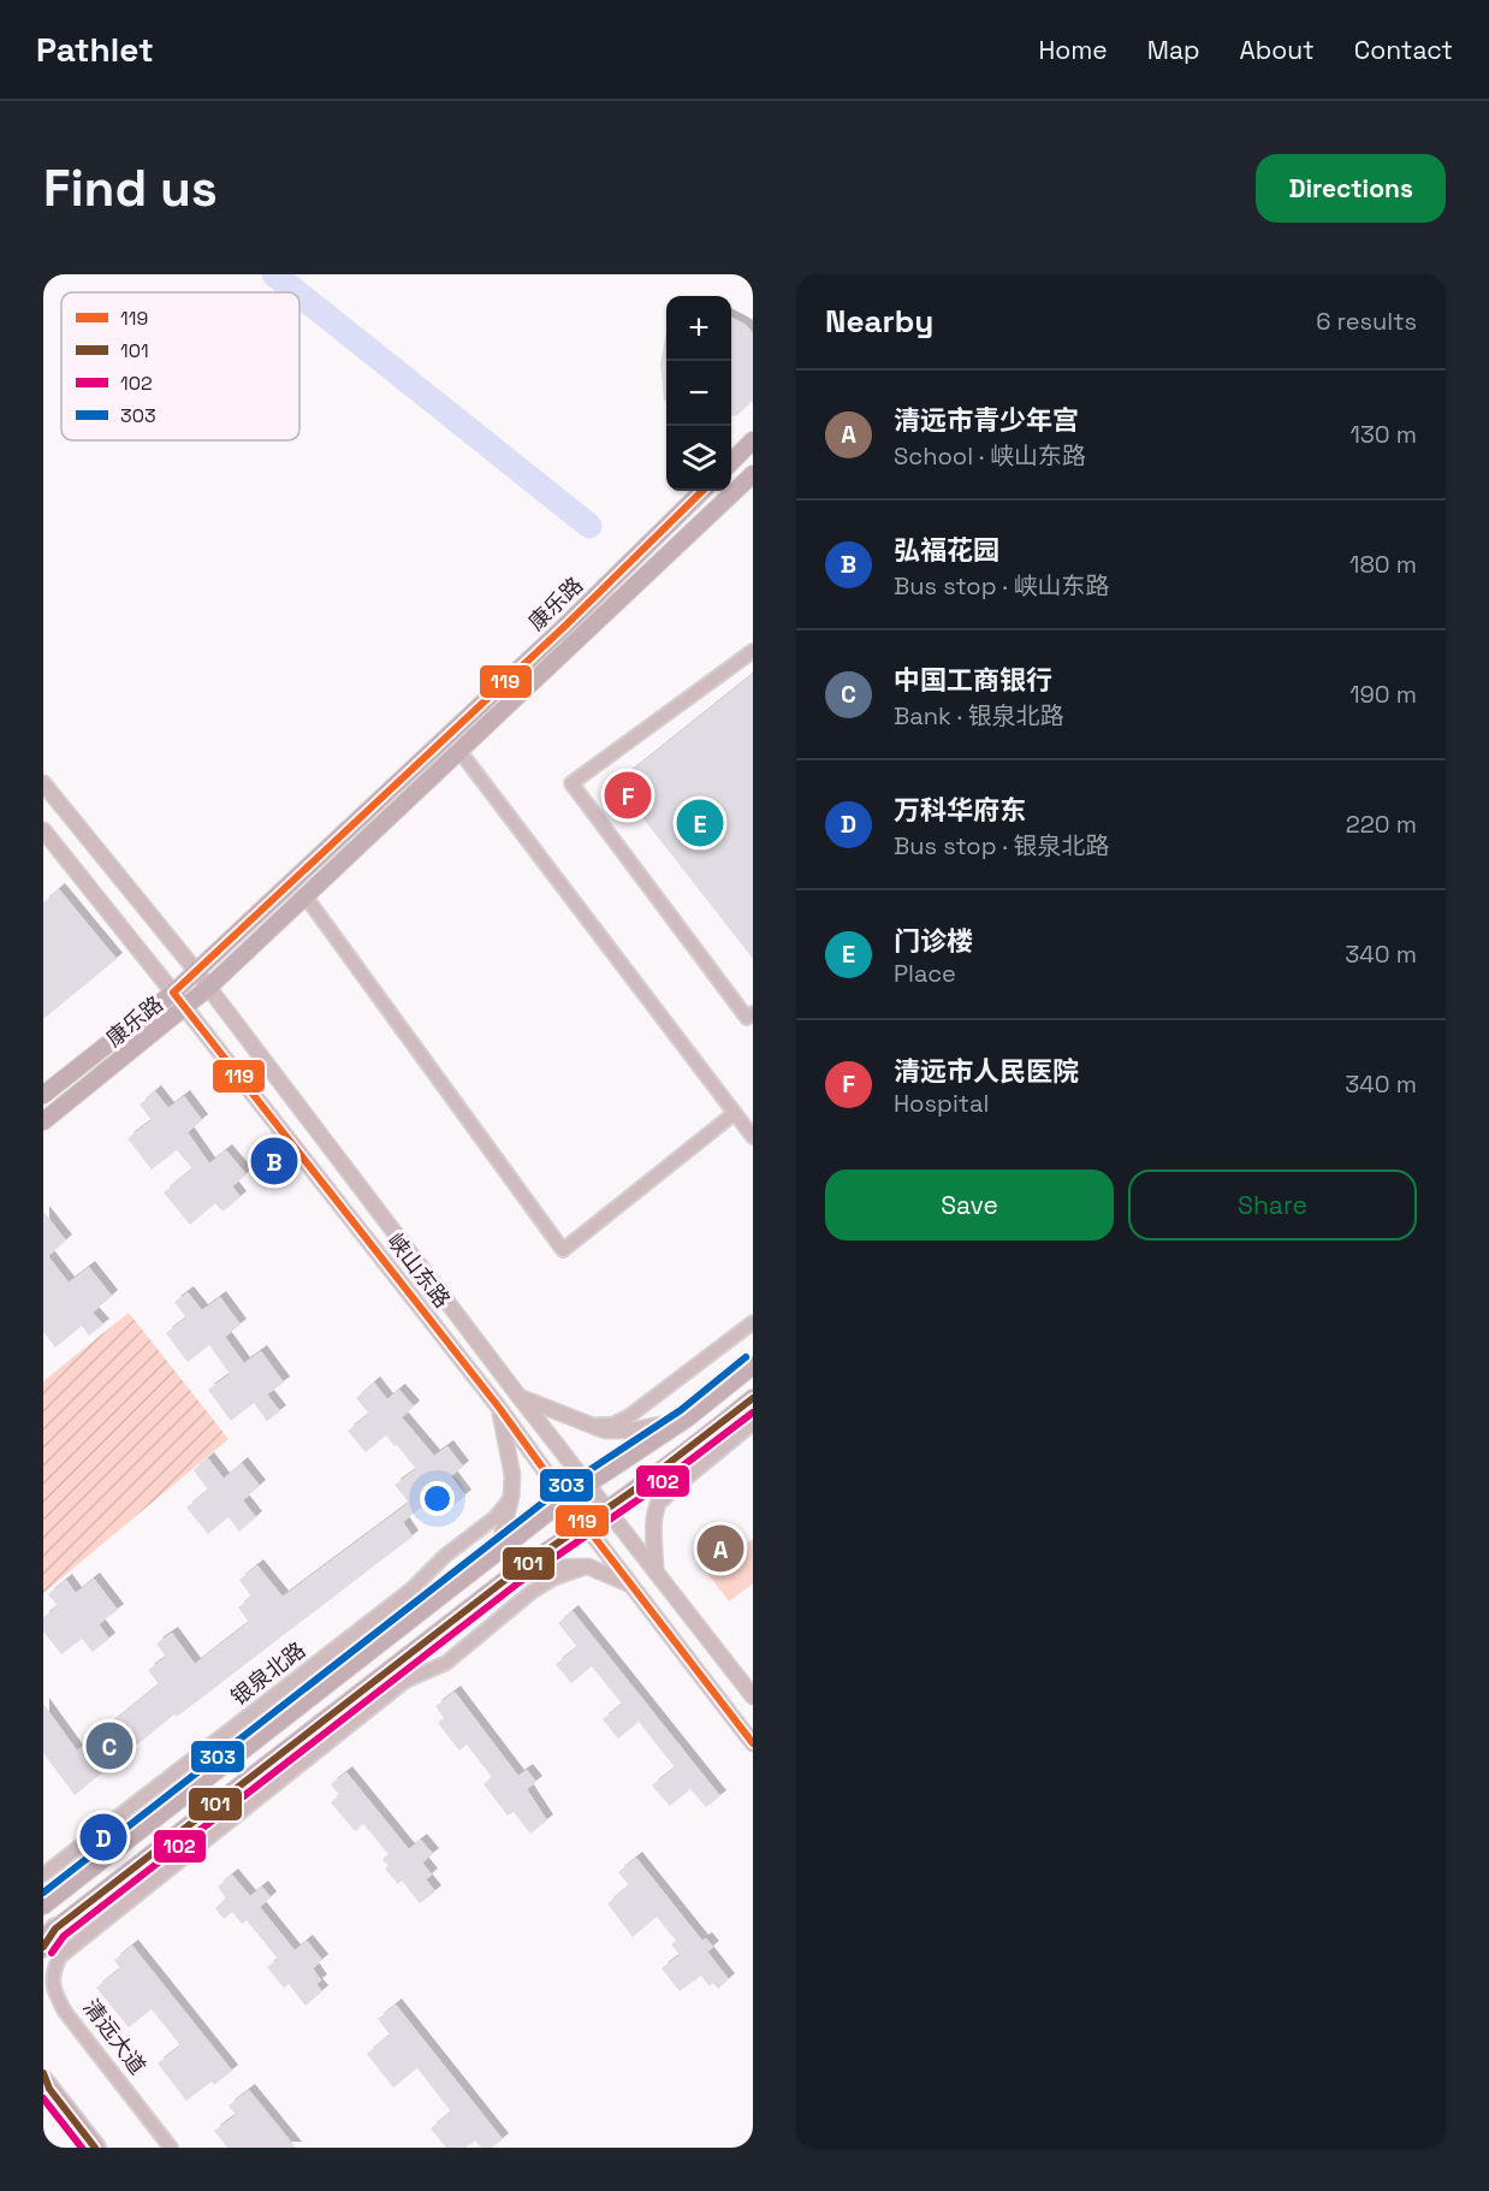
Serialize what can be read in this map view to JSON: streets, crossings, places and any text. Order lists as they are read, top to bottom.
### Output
{
  "streets": {
    "main road": ["康乐路", "银泉北路"],
    "street": ["峡山东路", "清远大道"]
  },
  "crossings": [
    ["康乐路", "峡山东路"],
    ["峡山东路", "银泉北路"]
  ],
  "lines": [
    "transit line 119",
    "transit line 303",
    "transit line 101",
    "transit line 102"
  ],
  "legend": [
    "119",
    "101",
    "102",
    "303"
  ],
  "page": {
    "header": "Pathlet",
    "nav": [
      "Home",
      "Map",
      "About",
      "Contact"
    ],
    "buttons": [
      "Directions",
      ["Save", "Share"]
    ],
    "title": "Find us",
    "heading": ["Nearby", "6 results"],
    "map_buttons": ["+", "−"],
    "list": [
      {
        "mark": "A",
        "name": "清远市青少年宫",
        "note": "School · 峡山东路",
        "value": "130 m"
      },
      {
        "mark": "B",
        "name": "弘福花园",
        "note": "Bus stop · 峡山东路",
        "value": "180 m"
      },
      {
        "mark": "C",
        "name": "中国工商银行",
        "note": "Bank · 银泉北路",
        "value": "190 m"
      },
      {
        "mark": "D",
        "name": "万科华府东",
        "note": "Bus stop · 银泉北路",
        "value": "220 m"
      },
      {
        "mark": "E",
        "name": "门诊楼",
        "note": "Place",
        "value": "340 m"
      },
      {
        "mark": "F",
        "name": "清远市人民医院",
        "note": "Hospital",
        "value": "340 m"
      }
    ],
    "pins": [
      "F",
      "E",
      "B",
      "A",
      "C",
      "D"
    ]
  }
}
